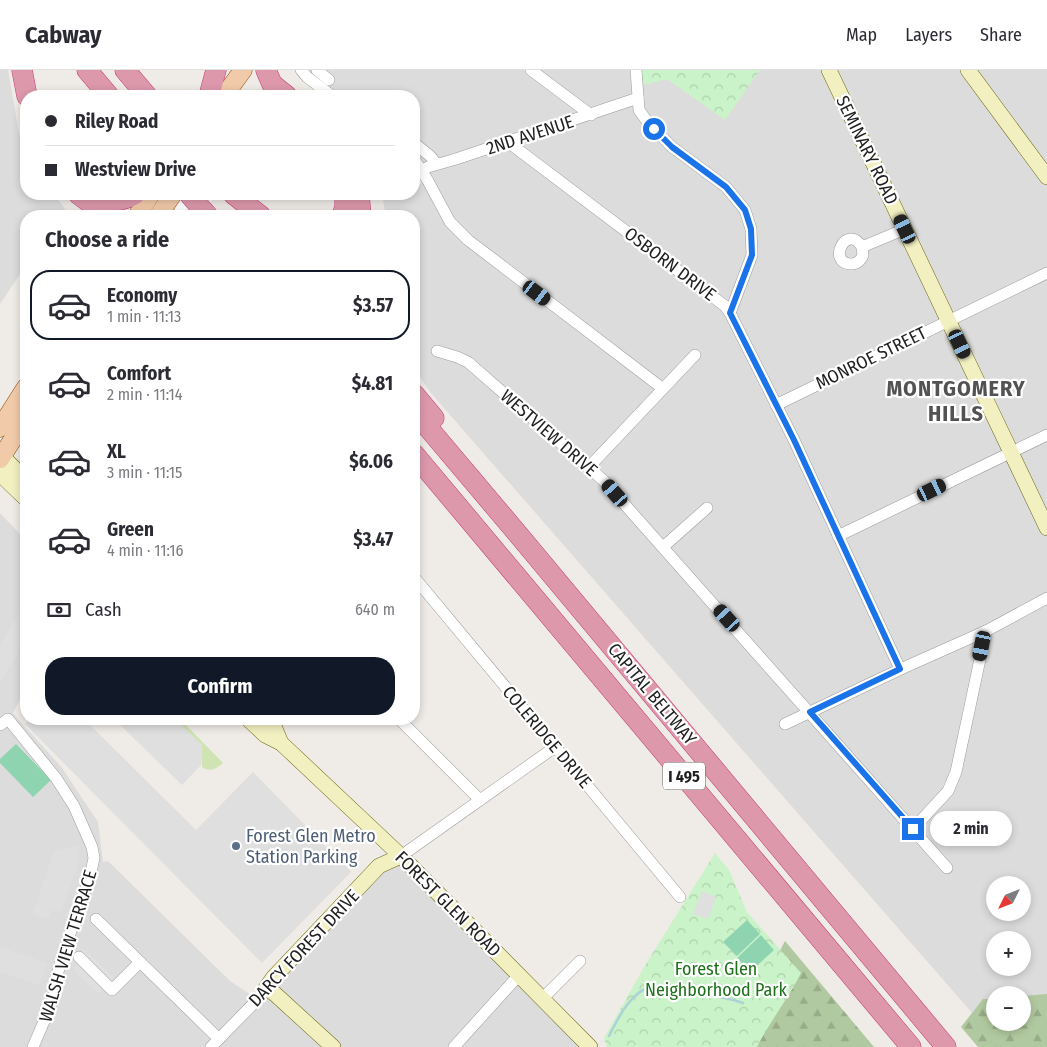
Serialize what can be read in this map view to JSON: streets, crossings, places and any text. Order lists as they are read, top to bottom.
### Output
{
  "streets": {
    "highway": ["CAPITAL BELTWAY", "I 495"],
    "main road": ["SEMINARY ROAD", "FOREST GLEN ROAD", "DARCY FOREST DRIVE"],
    "street": [
      "2ND AVENUE",
      "OSBORN DRIVE",
      "MONROE STREET",
      "WESTVIEW DRIVE",
      "COLERIDGE DRIVE",
      "WALSH VIEW TERRACE"
    ]
  },
  "crossings": [
    ["2ND AVENUE", "OSBORN DRIVE"],
    ["SEMINARY ROAD", "MONROE STREET"],
    ["OSBORN DRIVE", "MONROE STREET"],
    ["FOREST GLEN ROAD", "DARCY FOREST DRIVE"]
  ],
  "districts": ["MONTGOMERY HILLS"],
  "parks": ["Forest Glen Neighborhood Park"],
  "places": ["Forest Glen Metro Station Parking"],
  "north": "bottom left",
  "page": {
    "header": "Cabway",
    "nav": ["Map", "Layers", "Share"],
    "banner": ["Riley Road", "Westview Drive"],
    "heading": "Choose a ride",
    "list": [
      {
        "name": "Economy",
        "note": "1 min · 11:13",
        "value": "$3.57"
      },
      {
        "name": "Comfort",
        "note": "2 min · 11:14",
        "value": "$4.81"
      },
      {
        "name": "XL",
        "note": "3 min · 11:15",
        "value": "$6.06"
      },
      {
        "name": "Green",
        "note": "4 min · 11:16",
        "value": "$3.47"
      }
    ],
    "pay": ["Cash", "640 m"],
    "buttons": "Confirm",
    "bubble": "2 min",
    "map_buttons": ["+", "−"]
  }
}
